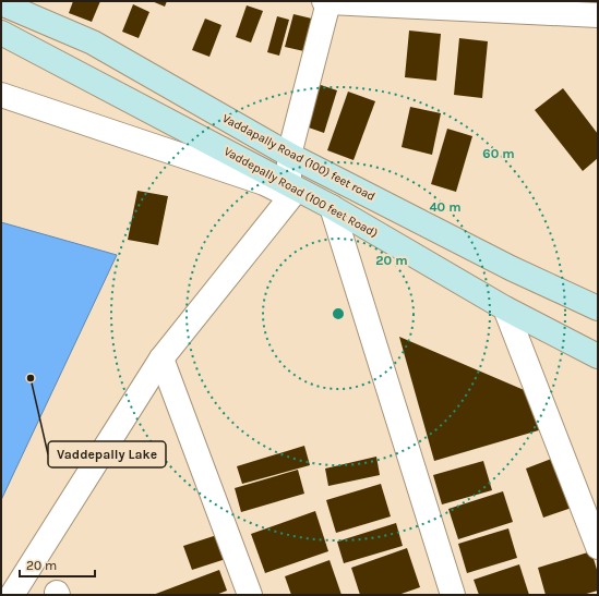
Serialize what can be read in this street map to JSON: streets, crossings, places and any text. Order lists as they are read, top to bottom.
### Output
{
  "streets": {
    "main road": ["Vaddapally Road (100) feet road", "Vaddepally Road (100 feet Road)"]
  },
  "places": ["Vaddepally Lake"],
  "scale_bar": "20 m",
  "rings": ["60 m", "40 m", "20 m"]
}
